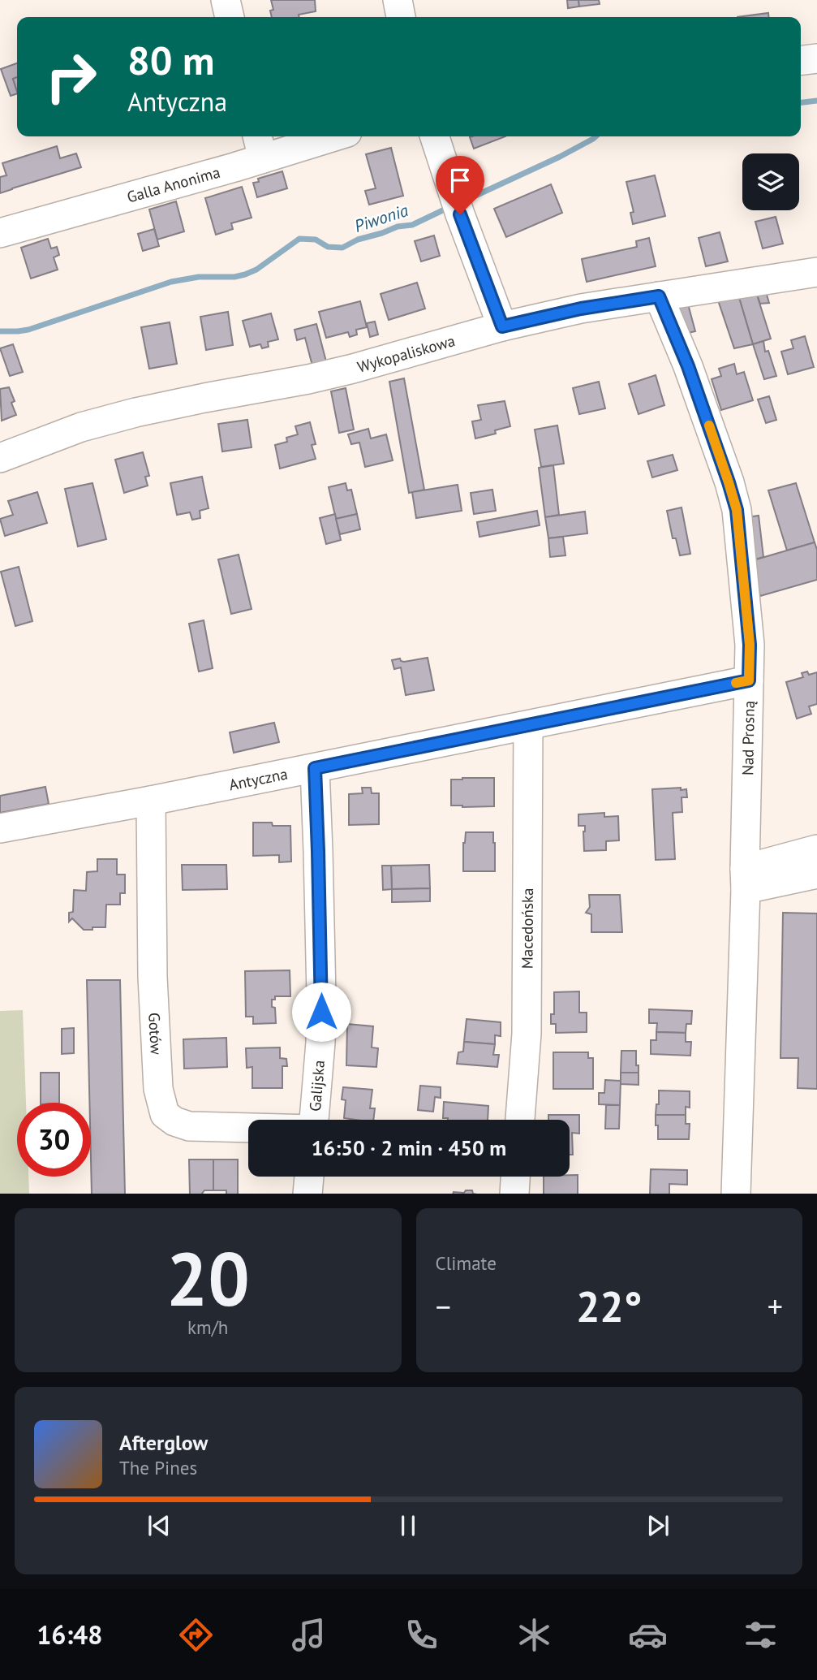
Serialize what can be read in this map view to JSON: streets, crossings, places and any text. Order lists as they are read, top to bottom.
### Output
{
  "streets": {
    "street": [
      "Galla Anonima",
      "Wykopaliskowa",
      "Nad Prosną",
      "Antyczna",
      "Macedońska",
      "Gotów",
      "Galijska"
    ]
  },
  "crossings": [
    ["Wykopaliskowa", "Nad Prosną"],
    ["Nad Prosną", "Antyczna"],
    ["Antyczna", "Macedońska"],
    ["Antyczna", "Gotów"],
    ["Antyczna", "Galijska"]
  ],
  "water": ["Piwonia"],
  "page": {
    "turn": ["80 m", "Antyczna"],
    "limit": "30",
    "trip": "16:50 · 2 min · 450 m",
    "tile": [
      ["20", "km/h"],
      "Climate"
    ],
    "heat": ["−", "22°", "+"],
    "song": ["Afterglow", "The Pines"],
    "tabs": "16:48"
  }
}
